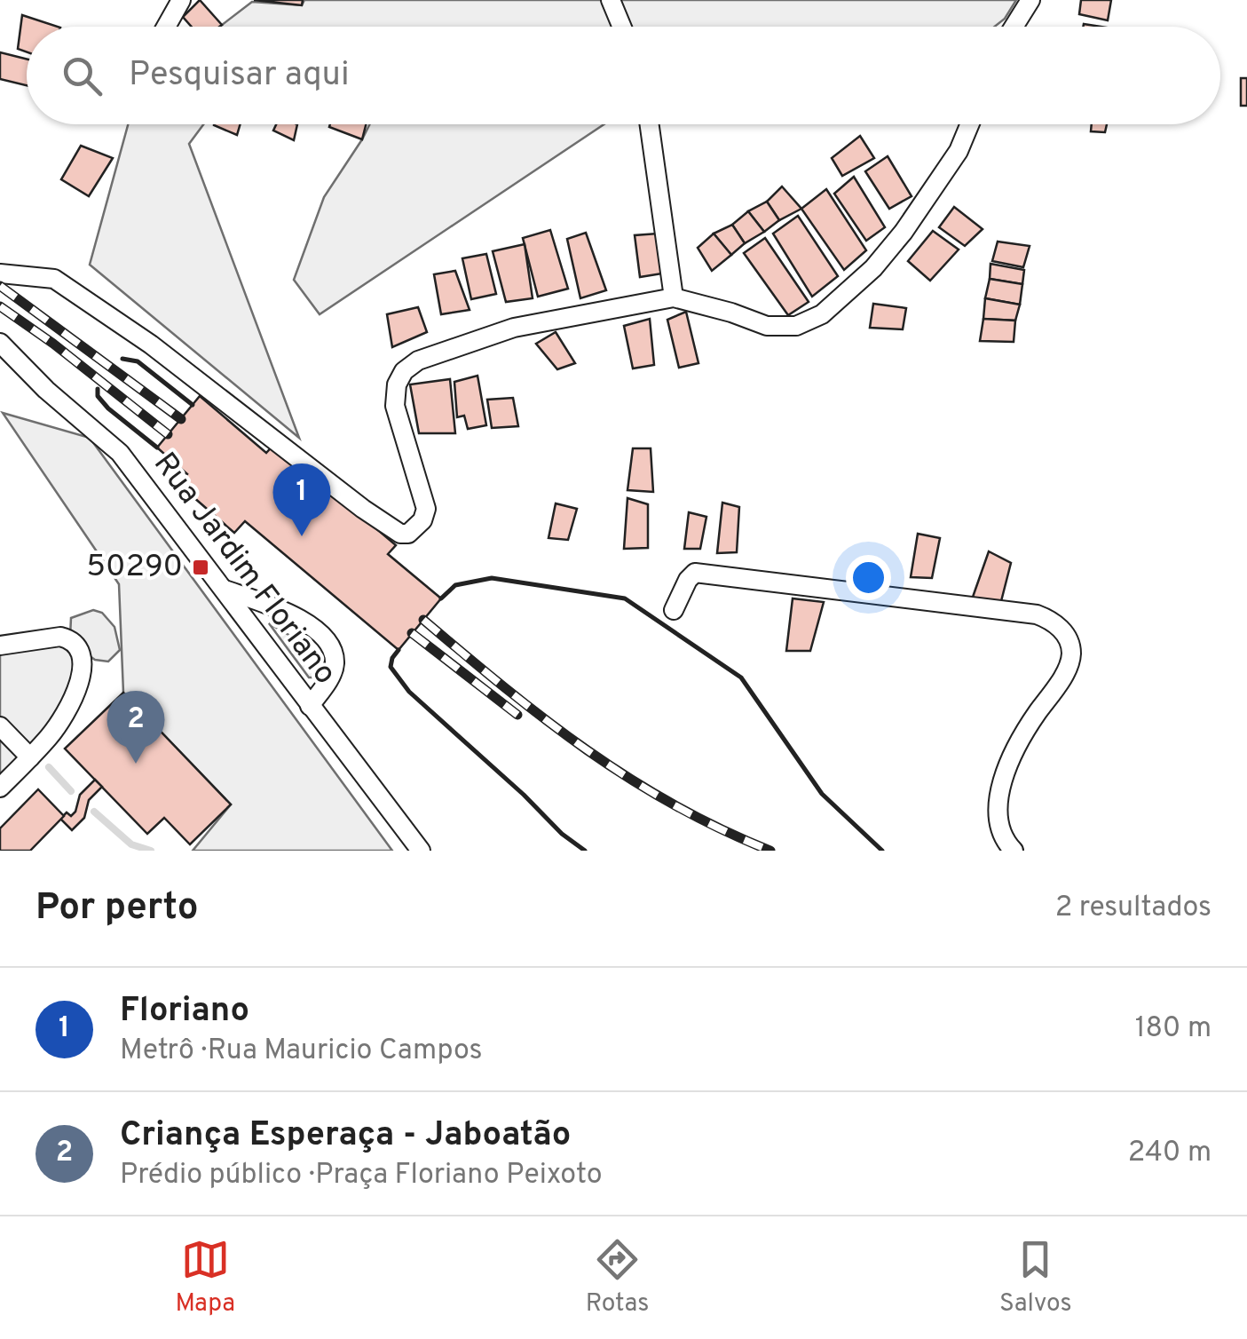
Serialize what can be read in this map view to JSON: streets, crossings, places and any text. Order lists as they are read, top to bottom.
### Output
{
  "streets": {
    "street": ["Rua Jardim Floriano"]
  },
  "places": {
    "transit": ["50290"]
  },
  "page": {
    "search": "Pesquisar aqui",
    "pins": ["1", "2"],
    "heading": ["Por perto", "2 resultados"],
    "list": [
      {
        "mark": "1",
        "name": "Floriano",
        "note": "Metrô · Rua Mauricio Campos",
        "value": "180 m"
      },
      {
        "mark": "2",
        "name": "Criança Esperaça - Jaboatão",
        "note": "Prédio público · Praça Floriano Peixoto",
        "value": "240 m"
      }
    ],
    "nav": ["Mapa", "Rotas", "Salvos"]
  }
}
